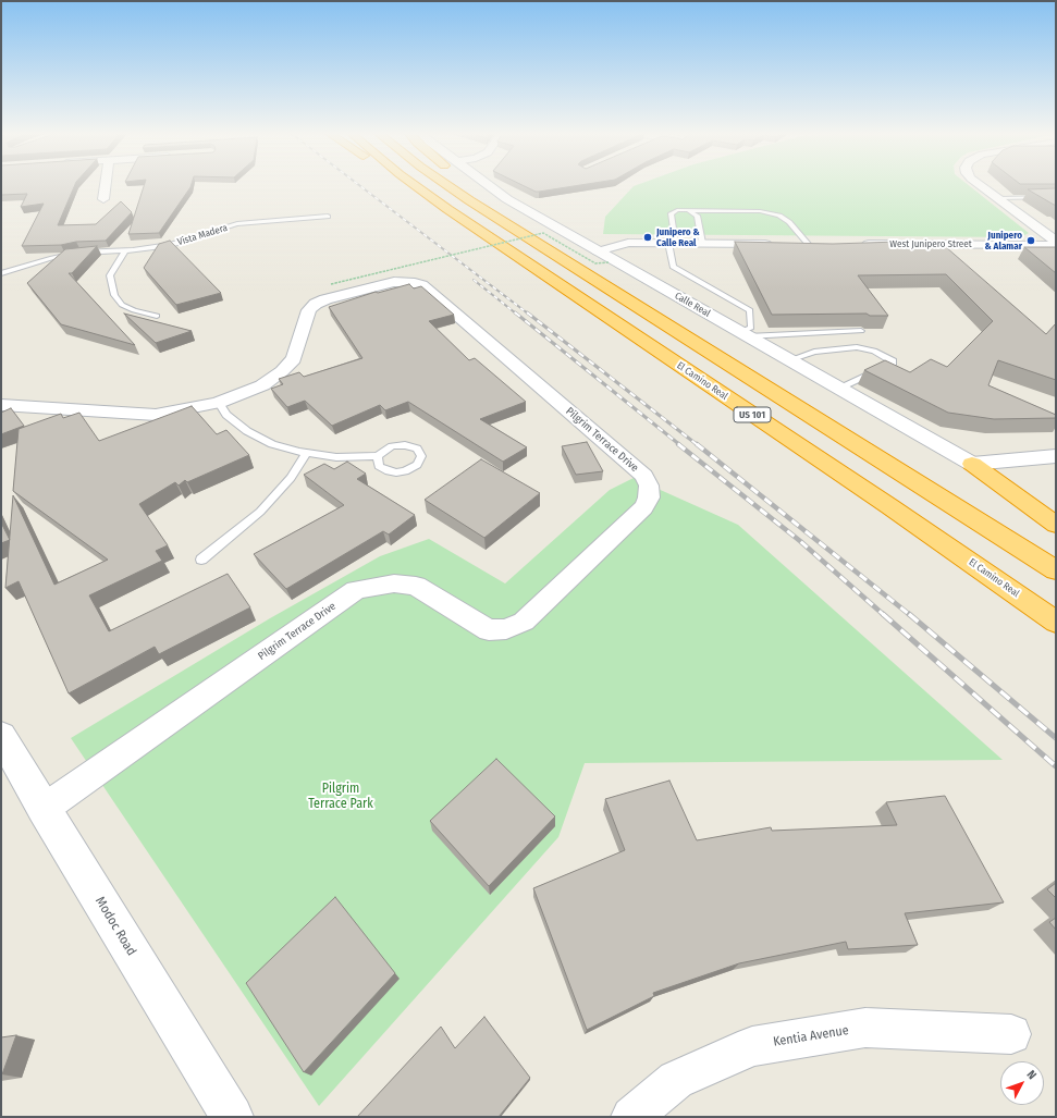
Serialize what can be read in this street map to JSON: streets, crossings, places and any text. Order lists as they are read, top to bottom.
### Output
{
  "streets": {
    "highway": ["El Camino Real", "US 101"],
    "street": [
      "West Junipero Street",
      "Calle Real",
      "Pilgrim Terrace Drive",
      "Modoc Road",
      "Kentia Avenue"
    ],
    "lane": ["Vista Madera"]
  },
  "crossings": [
    ["Pilgrim Terrace Drive", "Modoc Road"]
  ],
  "parks": ["Pilgrim Terrace Park"],
  "places": ["Junipero & Calle Real", "Junipero & Alamar"],
  "north": "top right"
}
